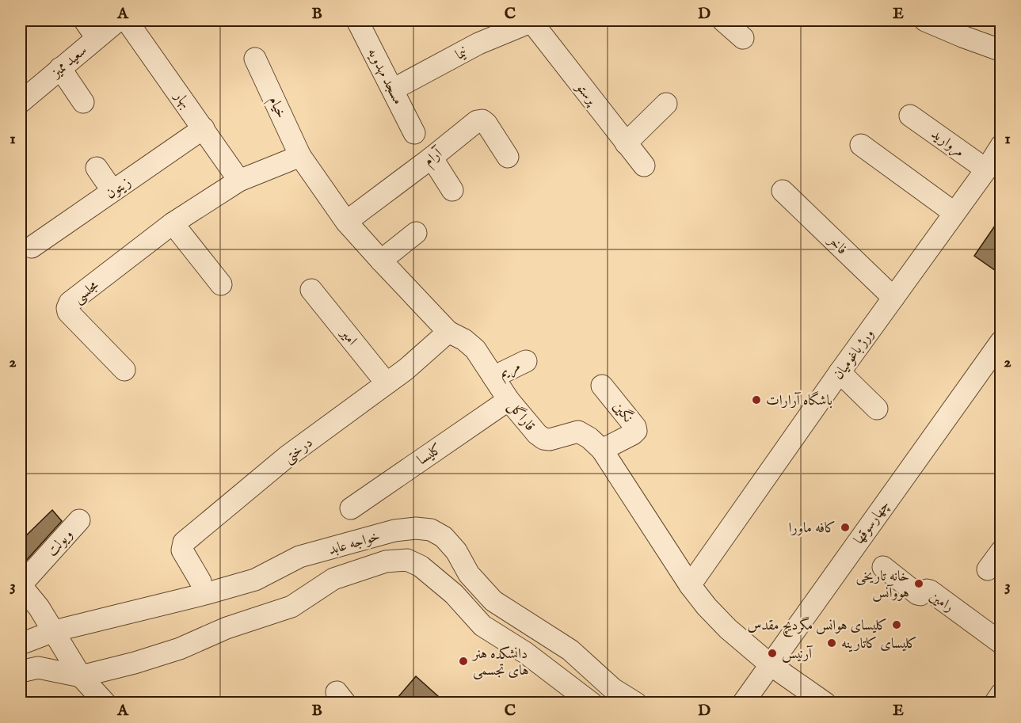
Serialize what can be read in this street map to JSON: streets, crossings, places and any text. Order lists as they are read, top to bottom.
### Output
{
  "streets": {
    "street": [
      "نیما",
      "سعید ممیز",
      "مسجد مهدویه",
      "پرستو",
      "بهار",
      "خیام",
      "مروارید",
      "آرام",
      "زیتون",
      "فاخر",
      "مجلسی",
      "امیر",
      "ورژ باغومیان",
      "مریم",
      "نگین",
      "قاراگل",
      "درختی",
      "کلیسا",
      "چهارسوقها",
      "ویولت",
      "خواجه عابد",
      "رامین"
    ]
  },
  "crossings": [
    ["نیما", "مسجد مهدویه"],
    ["نیما", "پرستو"],
    ["بهار", "زیتون"],
    ["بهار", "مجلسی"],
    ["خیام", "مجلسی"],
    ["خیام", "قاراگل"],
    ["مروارید", "ورژ باغومیان"],
    ["آرام", "قاراگل"],
    ["فاخر", "ورژ باغومیان"],
    ["مجلسی", "قاراگل"],
    ["امیر", "درختی"],
    ["ورژ باغومیان", "قاراگل"],
    ["مریم", "قاراگل"],
    ["نگین", "قاراگل"],
    ["قاراگل", "درختی"],
    ["قاراگل", "کلیسا"],
    ["قاراگل", "چهارسوقها"],
    ["چهارسوقها", "رامین"]
  ],
  "places": [
    "باشگاه آرارات",
    "کافه ماورا",
    "خانه تاریخی هووآنس",
    "کلیسای هوانس مگردیچ مقدس",
    "کلیسای کاتارینه",
    "آرنیس",
    "دانشکده هنر های تجسمی"
  ],
  "grid": {
    "columns": [
      "A",
      "B",
      "C",
      "D",
      "E"
    ],
    "rows": ["1", "2", "3"]
  }
}
